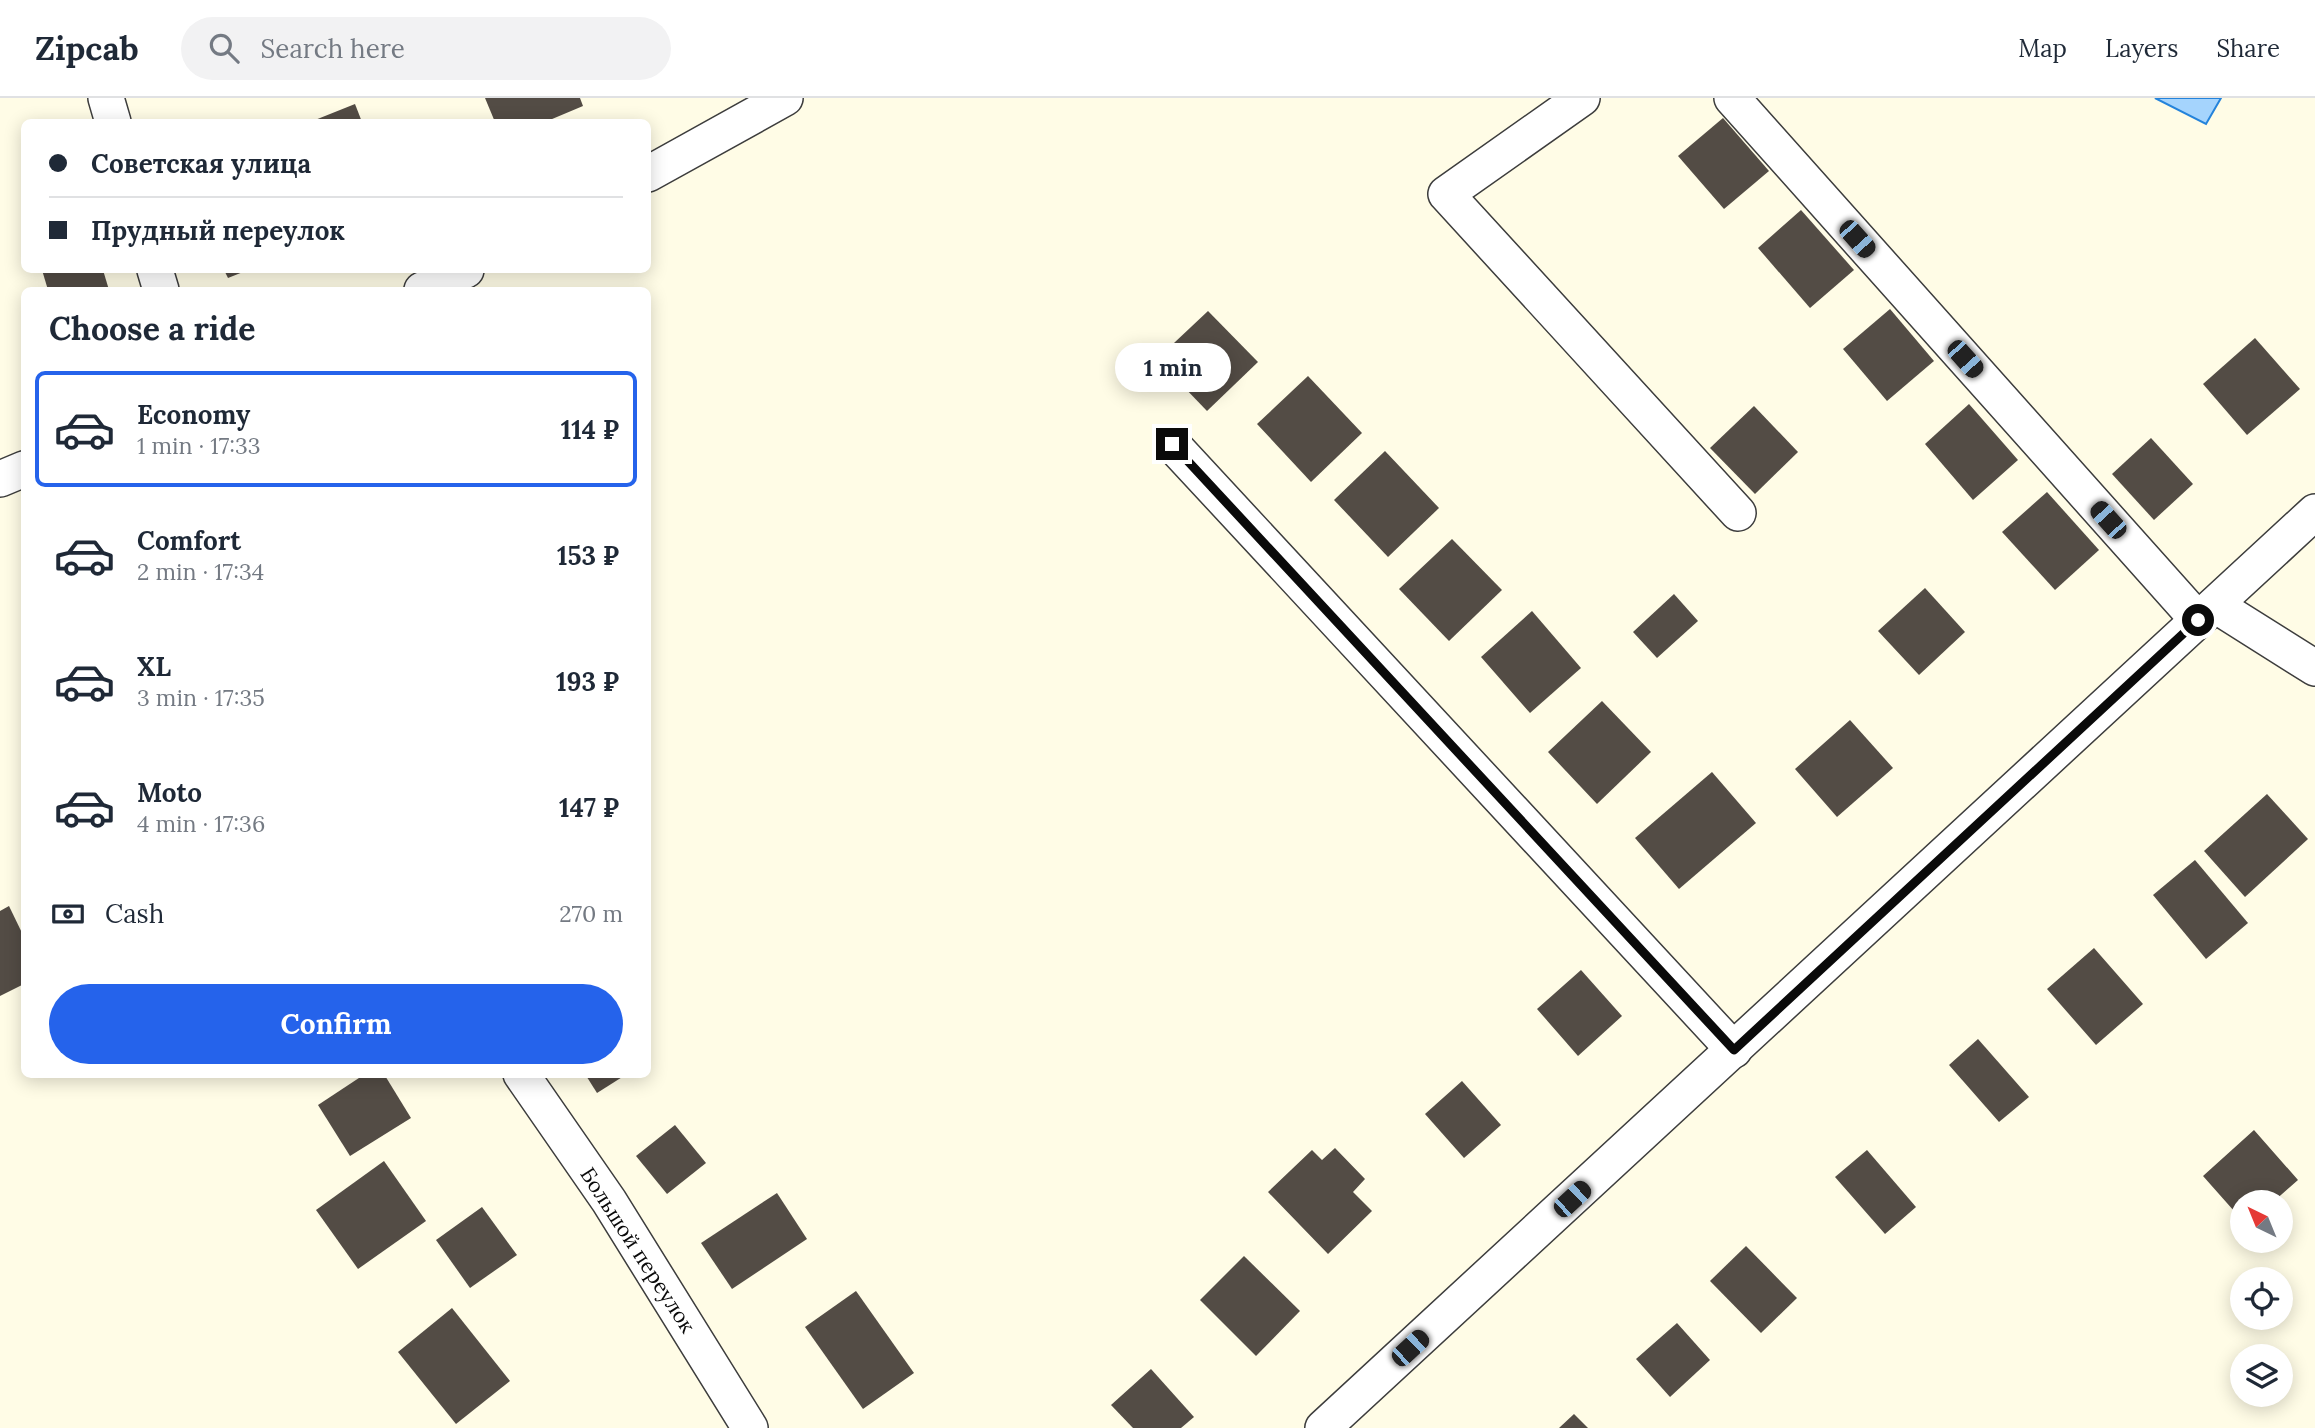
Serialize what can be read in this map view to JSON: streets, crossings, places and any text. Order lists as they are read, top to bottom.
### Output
{
  "streets": {
    "street": ["Большой переулок"]
  },
  "north": "top left",
  "page": {
    "header": "Zipcab",
    "search": "Search here",
    "nav": ["Map", "Layers", "Share"],
    "banner": ["Советская улица", "Прудный переулок"],
    "heading": "Choose a ride",
    "bubble": "1 min",
    "list": [
      {
        "name": "Economy",
        "note": "1 min · 17:33",
        "value": "114 ₽"
      },
      {
        "name": "Comfort",
        "note": "2 min · 17:34",
        "value": "153 ₽"
      },
      {
        "name": "XL",
        "note": "3 min · 17:35",
        "value": "193 ₽"
      },
      {
        "name": "Moto",
        "note": "4 min · 17:36",
        "value": "147 ₽"
      }
    ],
    "pay": ["Cash", "270 m"],
    "buttons": "Confirm"
  }
}
